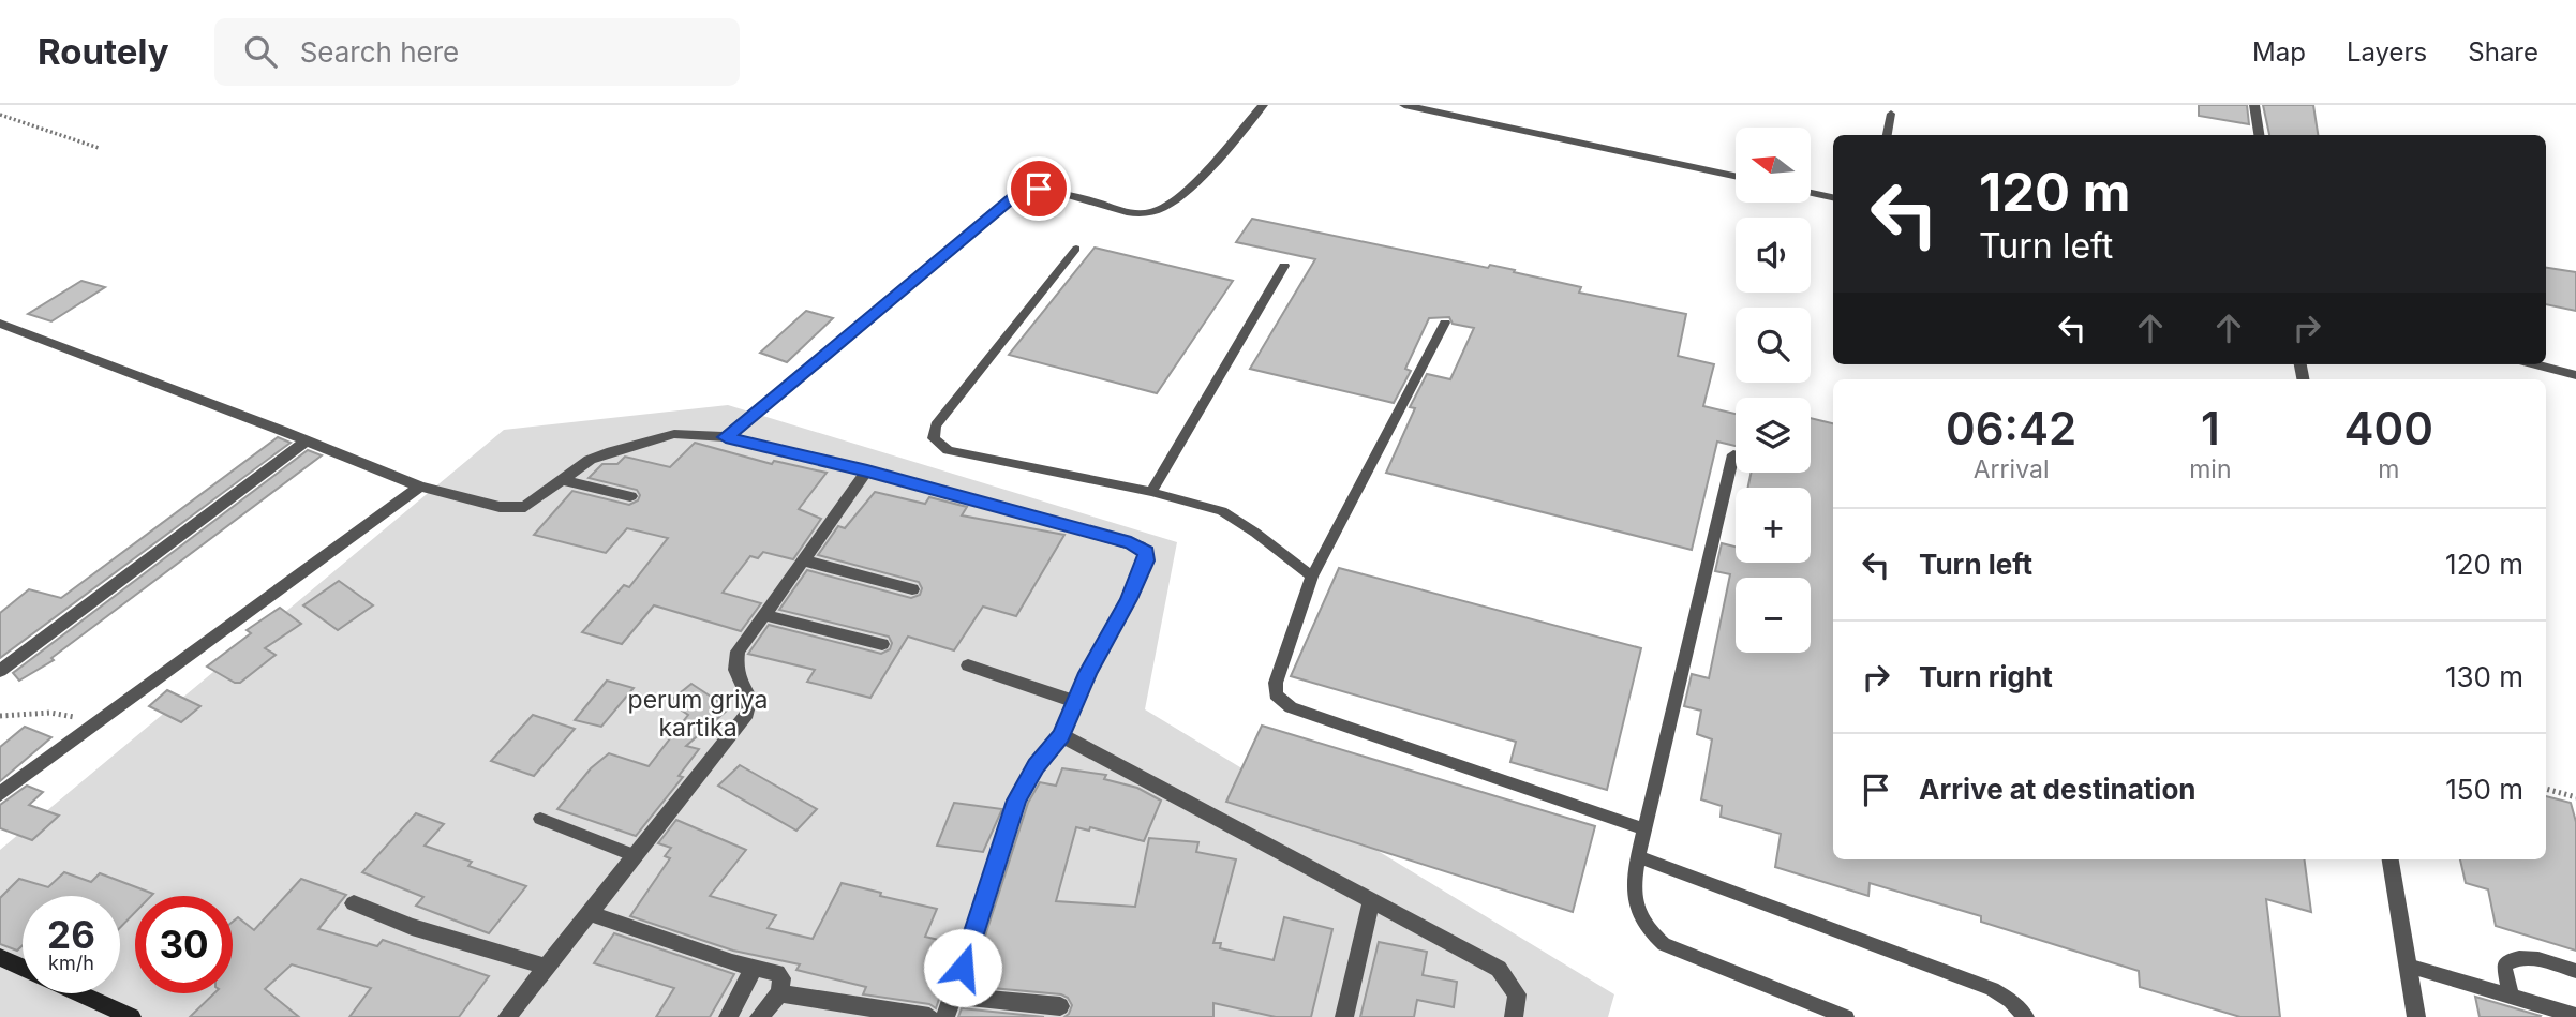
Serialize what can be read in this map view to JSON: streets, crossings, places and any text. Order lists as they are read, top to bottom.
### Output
{
  "parks": ["perum griya kartika"],
  "north": "left",
  "page": {
    "header": "Routely",
    "search": "Search here",
    "nav": ["Map", "Layers", "Share"],
    "map_buttons": ["+", "−"],
    "turn": ["120 m", "Turn left"],
    "eta": [
      "06:42",
      "Arrival",
      "1",
      "min",
      "400",
      "m"
    ],
    "list": [
      {
        "name": "Turn left",
        "value": "120 m"
      },
      {
        "name": "Turn right",
        "value": "130 m"
      },
      {
        "name": "Arrive at destination",
        "value": "150 m"
      }
    ],
    "speed": "26 km/h",
    "limit": "30"
  }
}
